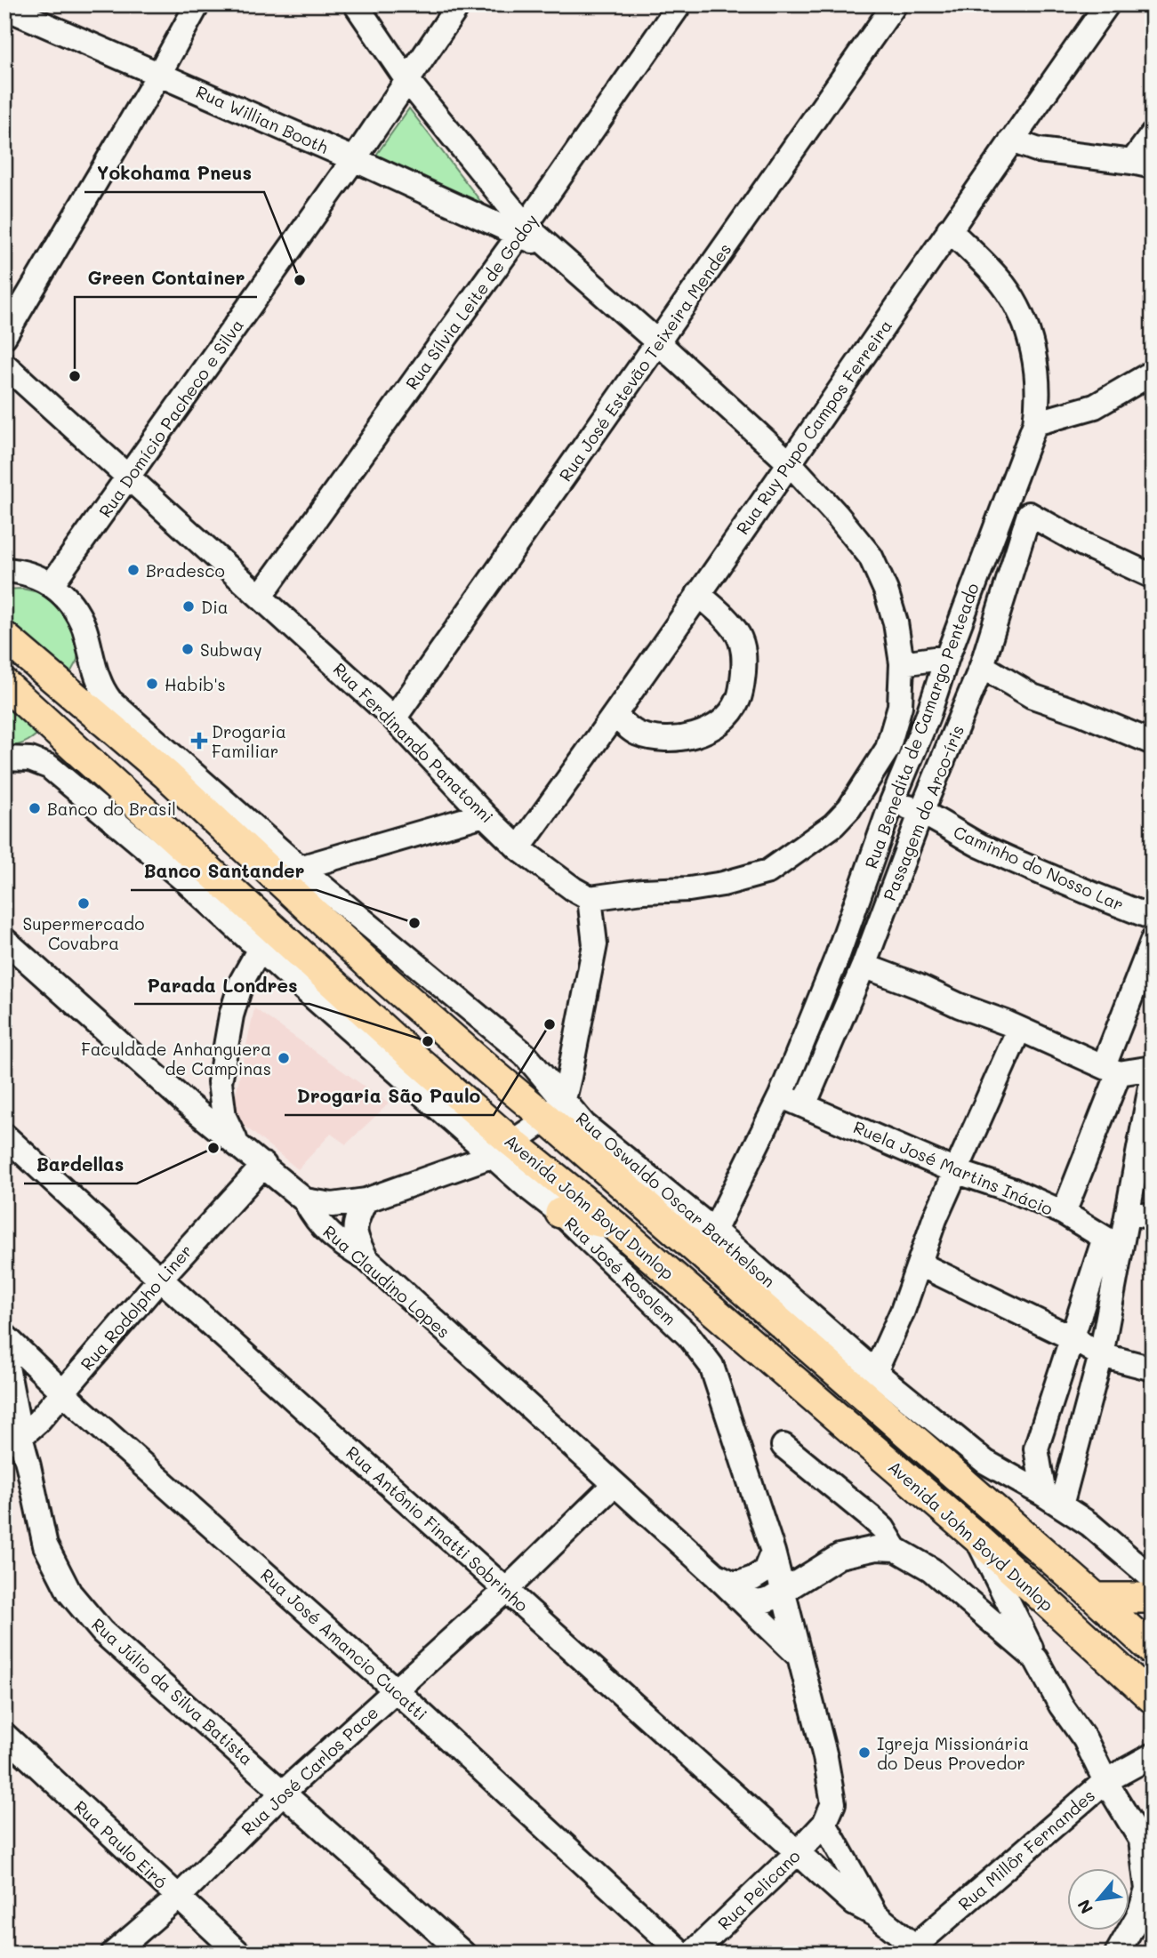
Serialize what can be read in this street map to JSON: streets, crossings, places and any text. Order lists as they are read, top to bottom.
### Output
{
  "streets": {
    "main road": ["Avenida John Boyd Dunlop"],
    "street": [
      "Rua Willian Booth",
      "Rua Sílvia Leite de Godoy",
      "Rua José Estevão Teixeira Mendes",
      "Rua Domício Pacheco e Silva",
      "Rua Ruy Pupo Campos Ferreira",
      "Rua Benedita de Camargo Penteado",
      "Rua Ferdinando Panatonni",
      "Passagem do Arco-íris",
      "Caminho do Nosso Lar",
      "Ruela José Martins Inácio",
      "Rua Oswaldo Oscar Barthelson",
      "Rua José Rosolem",
      "Rua Claudino Lopes",
      "Rua Rodolpho Liner",
      "Rua Antônio Finatti Sobrinho",
      "Rua José Amancio Cucatti",
      "Rua Júlio da Silva Batista",
      "Rua José Carlos Pace",
      "Rua Paulo Eiró",
      "Rua Millôr Fernandes",
      "Rua Pelicano"
    ]
  },
  "crossings": [
    ["Rua Willian Booth", "Rua Sílvia Leite de Godoy"],
    ["Rua Willian Booth", "Rua José Estevão Teixeira Mendes"],
    ["Rua Willian Booth", "Rua Domício Pacheco e Silva"],
    ["Rua Sílvia Leite de Godoy", "Rua Ferdinando Panatonni"],
    ["Rua José Estevão Teixeira Mendes", "Rua Ferdinando Panatonni"],
    ["Rua Domício Pacheco e Silva", "Rua Ferdinando Panatonni"],
    ["Rua Domício Pacheco e Silva", "Rua Oswaldo Oscar Barthelson"],
    ["Rua Ruy Pupo Campos Ferreira", "Rua Benedita de Camargo Penteado"],
    ["Rua Ruy Pupo Campos Ferreira", "Rua Ferdinando Panatonni"],
    ["Rua Benedita de Camargo Penteado", "Caminho do Nosso Lar"],
    ["Rua Benedita de Camargo Penteado", "Ruela José Martins Inácio"],
    ["Rua Benedita de Camargo Penteado", "Rua Oswaldo Oscar Barthelson"],
    ["Passagem do Arco-íris", "Caminho do Nosso Lar"],
    ["Passagem do Arco-íris", "Ruela José Martins Inácio"],
    ["Rua Oswaldo Oscar Barthelson", "Avenida John Boyd Dunlop"],
    ["Avenida John Boyd Dunlop", "Rua José Rosolem"],
    ["Rua José Rosolem", "Rua Claudino Lopes"],
    ["Rua José Rosolem", "Rua Pelicano"],
    ["Rua Claudino Lopes", "Rua Rodolpho Liner"],
    ["Rua Claudino Lopes", "Rua José Carlos Pace"],
    ["Rua Rodolpho Liner", "Rua Antônio Finatti Sobrinho"],
    ["Rua Rodolpho Liner", "Rua José Amancio Cucatti"],
    ["Rua Rodolpho Liner", "Rua Júlio da Silva Batista"],
    ["Rua Antônio Finatti Sobrinho", "Rua José Carlos Pace"],
    ["Rua Antônio Finatti Sobrinho", "Rua Pelicano"],
    ["Rua José Amancio Cucatti", "Rua José Carlos Pace"],
    ["Rua Júlio da Silva Batista", "Rua José Carlos Pace"],
    ["Rua José Carlos Pace", "Rua Paulo Eiró"]
  ],
  "places": {
    "other": [
      "Yokohama Pneus",
      "Green Container",
      "Bradesco",
      "Dia",
      "Subway",
      "Habib's",
      "Banco do Brasil",
      "Supermercado Covabra",
      "Banco Santander",
      "Drogaria São Paulo",
      "Parada Londres",
      "Faculdade Anhanguera de Campinas",
      "Bardellas",
      "Igreja Missionária do Deus Provedor"
    ],
    "health": ["Drogaria Familiar"]
  },
  "north": "bottom left"
}
